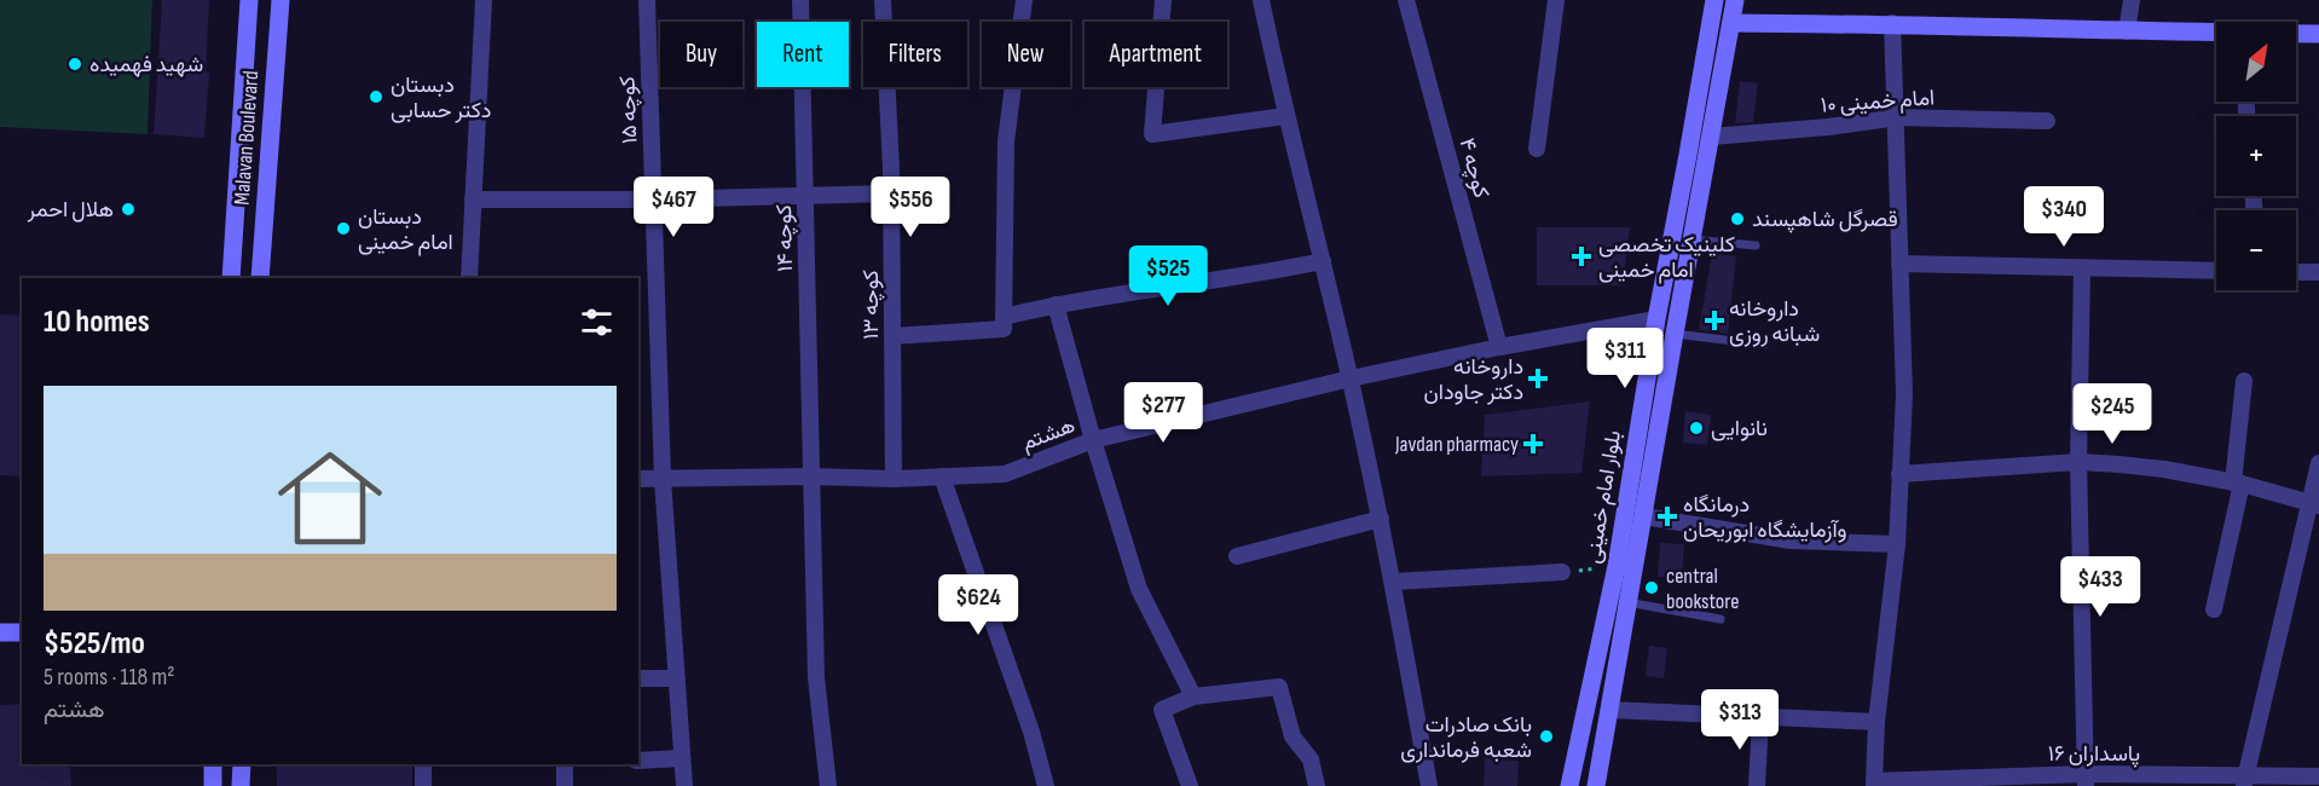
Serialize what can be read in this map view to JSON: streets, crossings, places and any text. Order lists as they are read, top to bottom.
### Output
{
  "streets": {
    "main road": ["Malavan Boulevard", "بلوار امام خمینی"],
    "street": [
      "امام خمینی ۱۰",
      "کوچه ۱۵",
      "کوچه ۴",
      "کوچه ۱۴",
      "کوچه ۱۳",
      "هشتم",
      "پاسداران ۱۶"
    ]
  },
  "crossings": [
    ["امام خمینی ۱۰", "بلوار امام خمینی"],
    ["کوچه ۱۵", "هشتم"],
    ["کوچه ۴", "هشتم"],
    ["کوچه ۱۴", "هشتم"],
    ["کوچه ۱۳", "هشتم"],
    ["هشتم", "بلوار امام خمینی"]
  ],
  "places": {
    "other": [
      "شهید فهمیده",
      "دبستان دکتر حسابی",
      "هلال احمر",
      "قصرگل شاهپسند",
      "دبستان امام خمینی",
      "نانوایی",
      "central bookstore",
      "بانک صادرات شعبه فرمانداری"
    ],
    "health": [
      "کلینیک تخصصی امام خمینی",
      "داروخانه شبانه روزی",
      "داروخانه دکتر جاودان",
      "Javdan pharmacy",
      "درمانگاه وآزمایشگاه ابوریحان"
    ]
  },
  "north": "top right",
  "page": {
    "map_buttons": ["+", "−"],
    "chip": [
      "Buy",
      "Rent",
      "Filters",
      "New",
      "Apartment"
    ],
    "price": [
      "$467",
      "$556",
      "$340",
      "$525",
      "$311",
      "$277",
      "$245",
      "$433",
      "$624",
      "$313"
    ],
    "heading": "10 homes",
    "list": [
      {
        "name": "$525/mo",
        "note": "5 rooms · 118 m² · هشتم"
      }
    ]
  }
}
